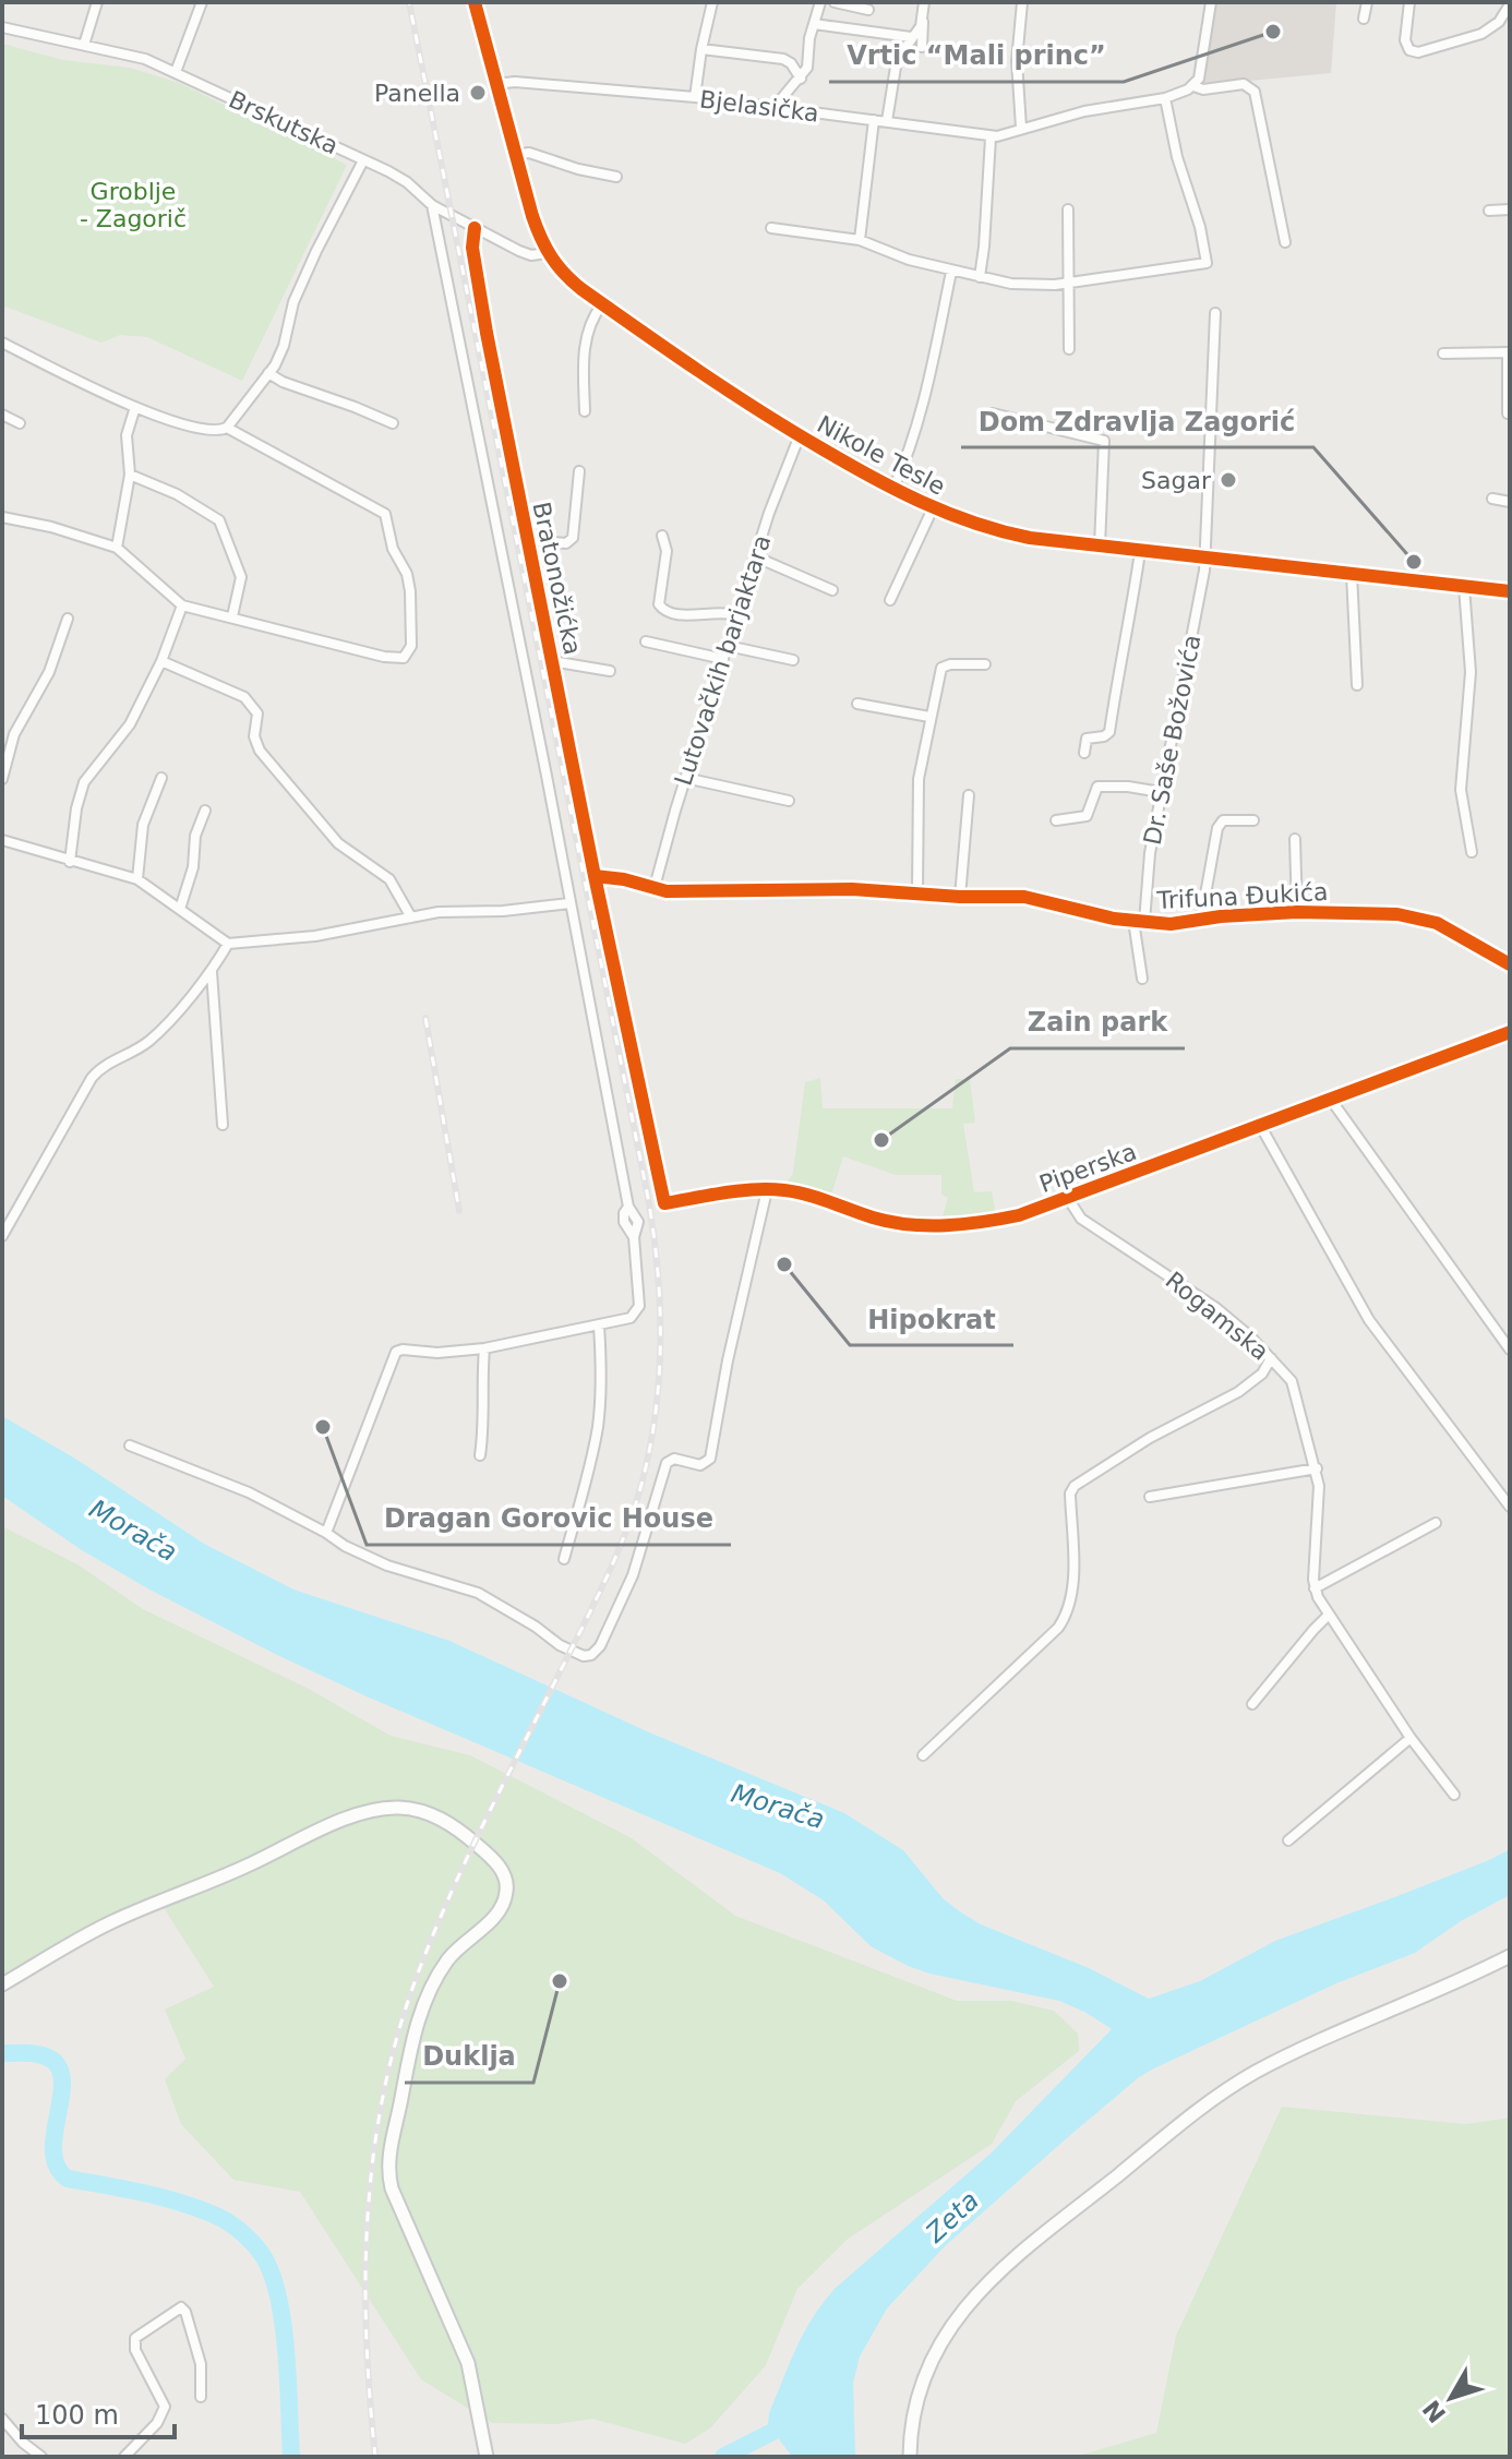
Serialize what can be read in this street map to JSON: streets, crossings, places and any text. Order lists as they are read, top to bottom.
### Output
{
  "streets": {
    "street": [
      "Bjelasička",
      "Brskutska",
      "Nikole Tesle",
      "Bratonožićka",
      "Lutovačkih barjaktara",
      "Dr. Saše Božovića",
      "Trifuna Đukića",
      "Piperska",
      "Rogamska"
    ]
  },
  "crossings": [
    ["Bjelasička", "Nikole Tesle"],
    ["Brskutska", "Nikole Tesle"],
    ["Brskutska", "Bratonožićka"],
    ["Nikole Tesle", "Lutovačkih barjaktara"],
    ["Nikole Tesle", "Dr. Saše Božovića"],
    ["Bratonožićka", "Piperska"],
    ["Lutovačkih barjaktara", "Trifuna Đukića"],
    ["Dr. Saše Božovića", "Trifuna Đukića"],
    ["Piperska", "Rogamska"]
  ],
  "water": ["Morača", "Zeta"],
  "parks": ["Groblje - Zagorič"],
  "places": [
    "Vrtic “Mali princ”",
    "Panella",
    "Sagar",
    "Dom Zdravlja Zagorić",
    "Zain park",
    "Hipokrat",
    "Dragan Gorovic House",
    "Duklja"
  ],
  "scale_bar": "100 m",
  "north": "bottom left"
}
